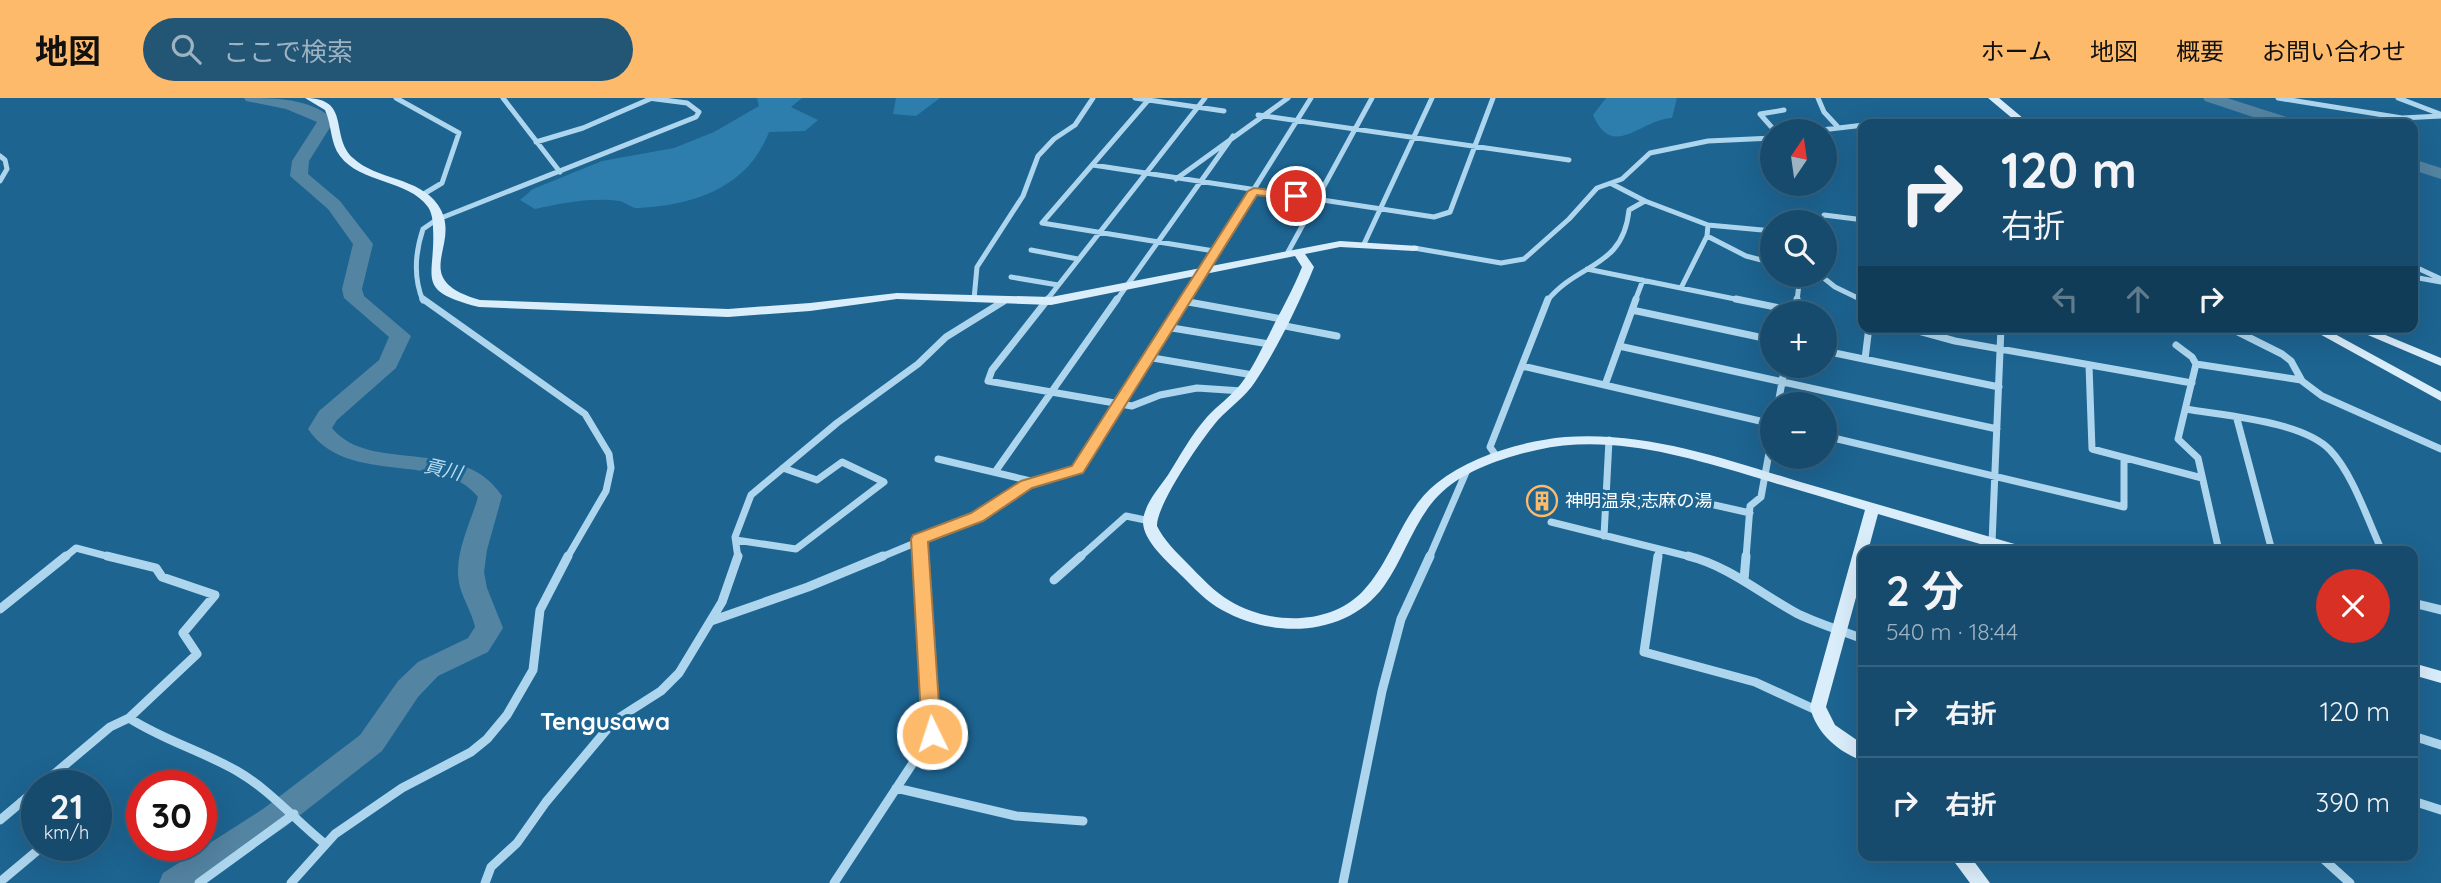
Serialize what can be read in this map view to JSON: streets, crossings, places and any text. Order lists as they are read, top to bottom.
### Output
{
  "districts": ["Tengusawa"],
  "water": ["貢川"],
  "places": {
    "building": ["神明温泉;志麻の湯"]
  },
  "north": "top",
  "page": {
    "header": "地図",
    "search": "ここで検索",
    "nav": [
      "ホーム",
      "地図",
      "概要",
      "お問い合わせ"
    ],
    "map_buttons": ["+", "−"],
    "turn": ["120 m", "右折"],
    "heading": ["2 分", "540 m · 18:44"],
    "list": [
      {
        "name": "右折",
        "value": "120 m"
      },
      {
        "name": "右折",
        "value": "390 m"
      }
    ],
    "speed": "21 km/h",
    "limit": "30"
  }
}
